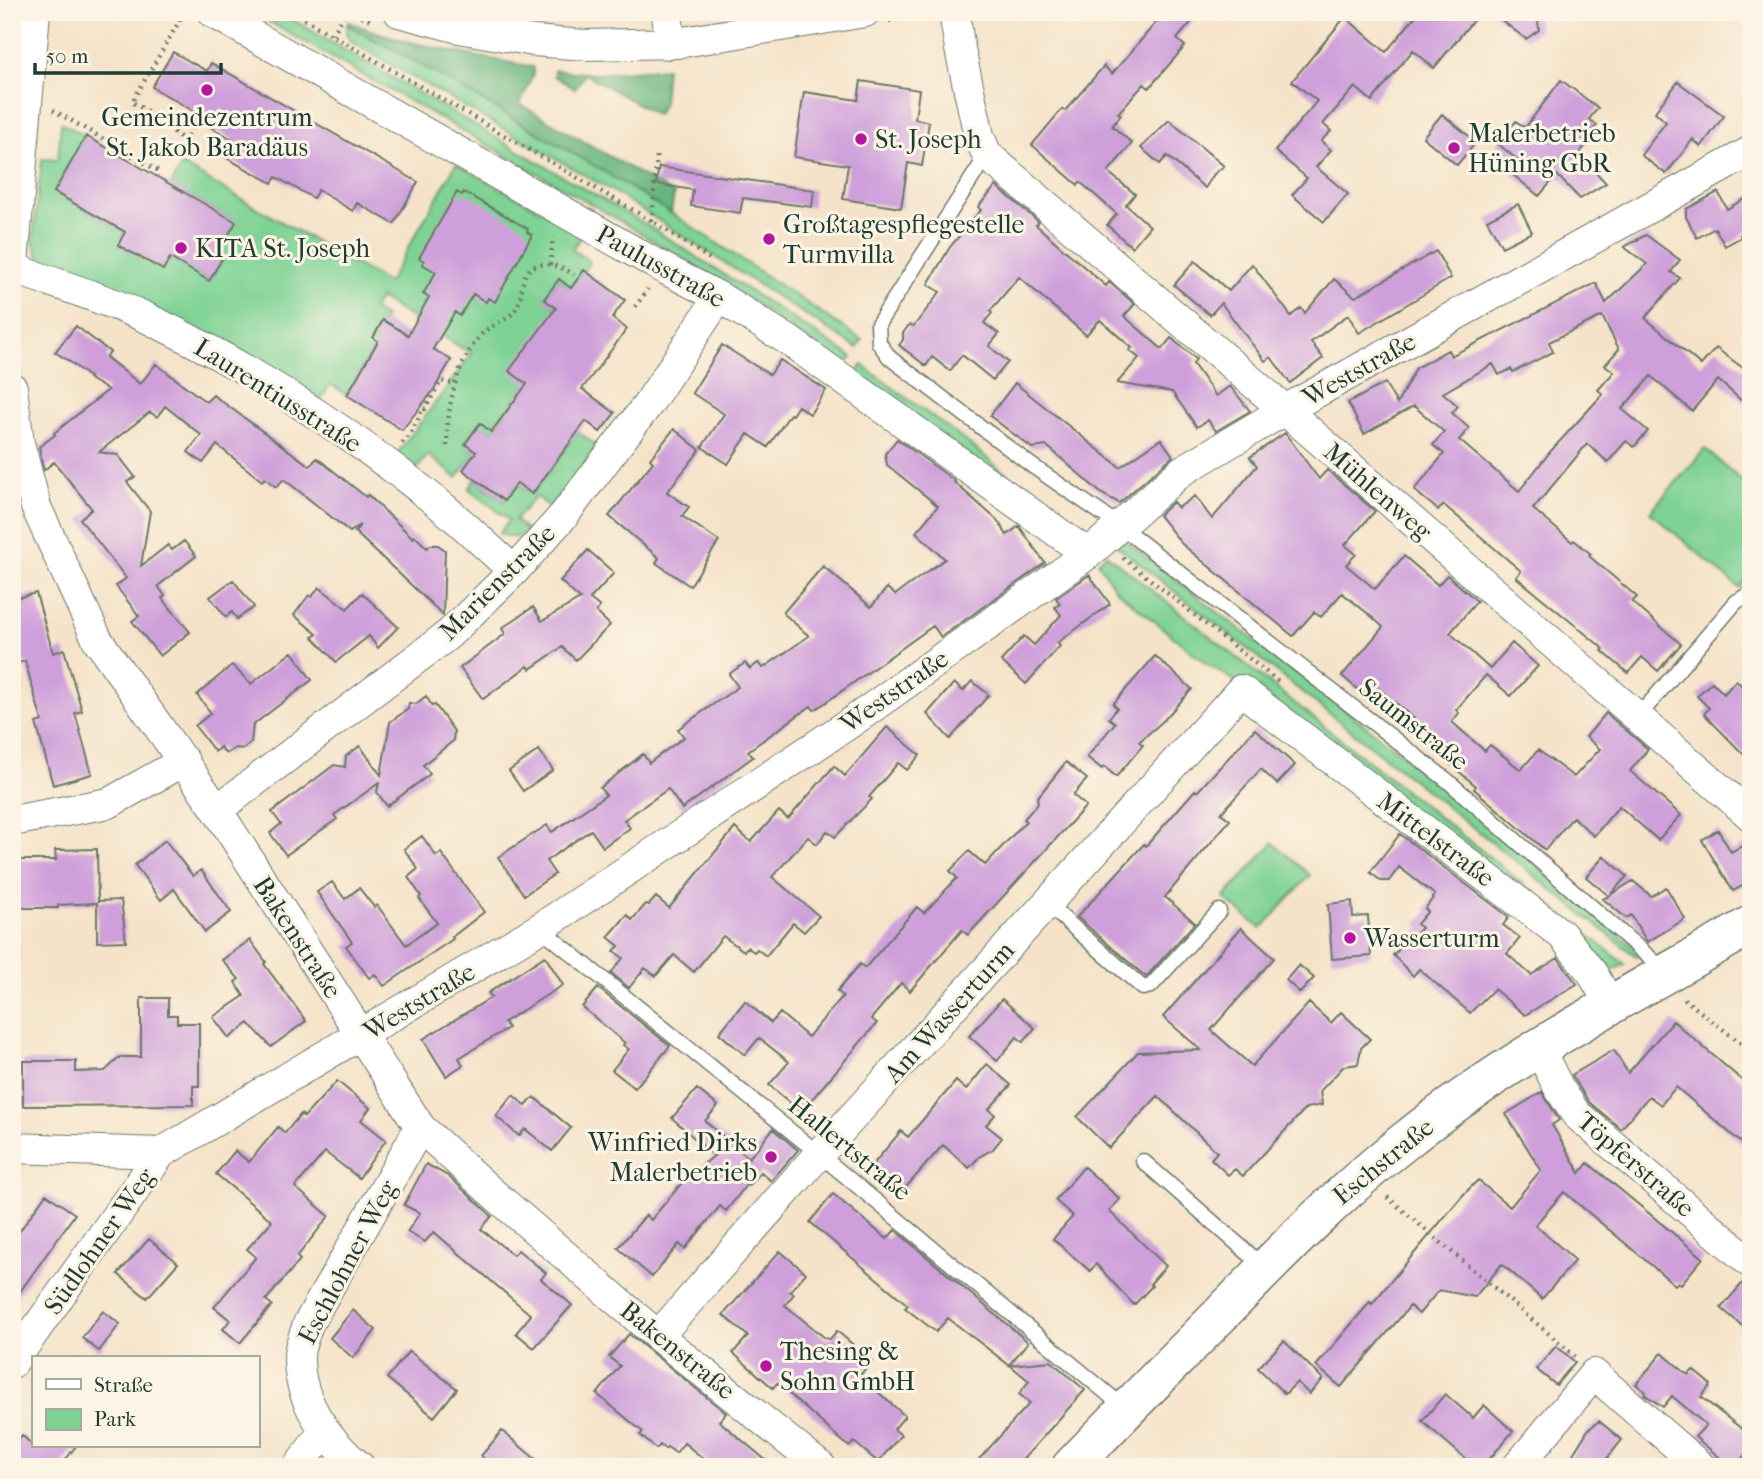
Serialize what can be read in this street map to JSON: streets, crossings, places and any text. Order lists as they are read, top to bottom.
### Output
{
  "streets": {
    "main road": ["Eschstraße"],
    "street": [
      "Paulusstraße",
      "Weststraße",
      "Laurentiusstraße",
      "Mühlenweg",
      "Marienstraße",
      "Mittelstraße",
      "Bakenstraße",
      "Am Wasserturm",
      "Töpferstraße",
      "Südlohner Weg",
      "Eschlohner Weg"
    ],
    "lane": ["Saumstraße", "Hallertstraße"]
  },
  "crossings": [
    ["Paulusstraße", "Weststraße"],
    ["Paulusstraße", "Marienstraße"],
    ["Weststraße", "Mühlenweg"],
    ["Weststraße", "Saumstraße"],
    ["Weststraße", "Bakenstraße"],
    ["Weststraße", "Hallertstraße"],
    ["Weststraße", "Südlohner Weg"],
    ["Laurentiusstraße", "Marienstraße"],
    ["Mühlenweg", "Saumstraße"],
    ["Marienstraße", "Bakenstraße"],
    ["Saumstraße", "Eschstraße"],
    ["Mittelstraße", "Am Wasserturm"],
    ["Mittelstraße", "Eschstraße"],
    ["Bakenstraße", "Am Wasserturm"],
    ["Bakenstraße", "Eschlohner Weg"],
    ["Am Wasserturm", "Hallertstraße"],
    ["Hallertstraße", "Eschstraße"],
    ["Eschstraße", "Töpferstraße"]
  ],
  "places": [
    "Gemeindezentrum St. Jakob Baradäus",
    "St. Joseph",
    "Malerbetrieb Hüning GbR",
    "Großtagespflegestelle Turmvilla",
    "KITA St. Joseph",
    "Wasserturm",
    "Winfried Dirks Malerbetrieb",
    "Thesing & Sohn GmbH"
  ],
  "legend": ["Straße", "Park"],
  "scale_bar": "50 m"
}
